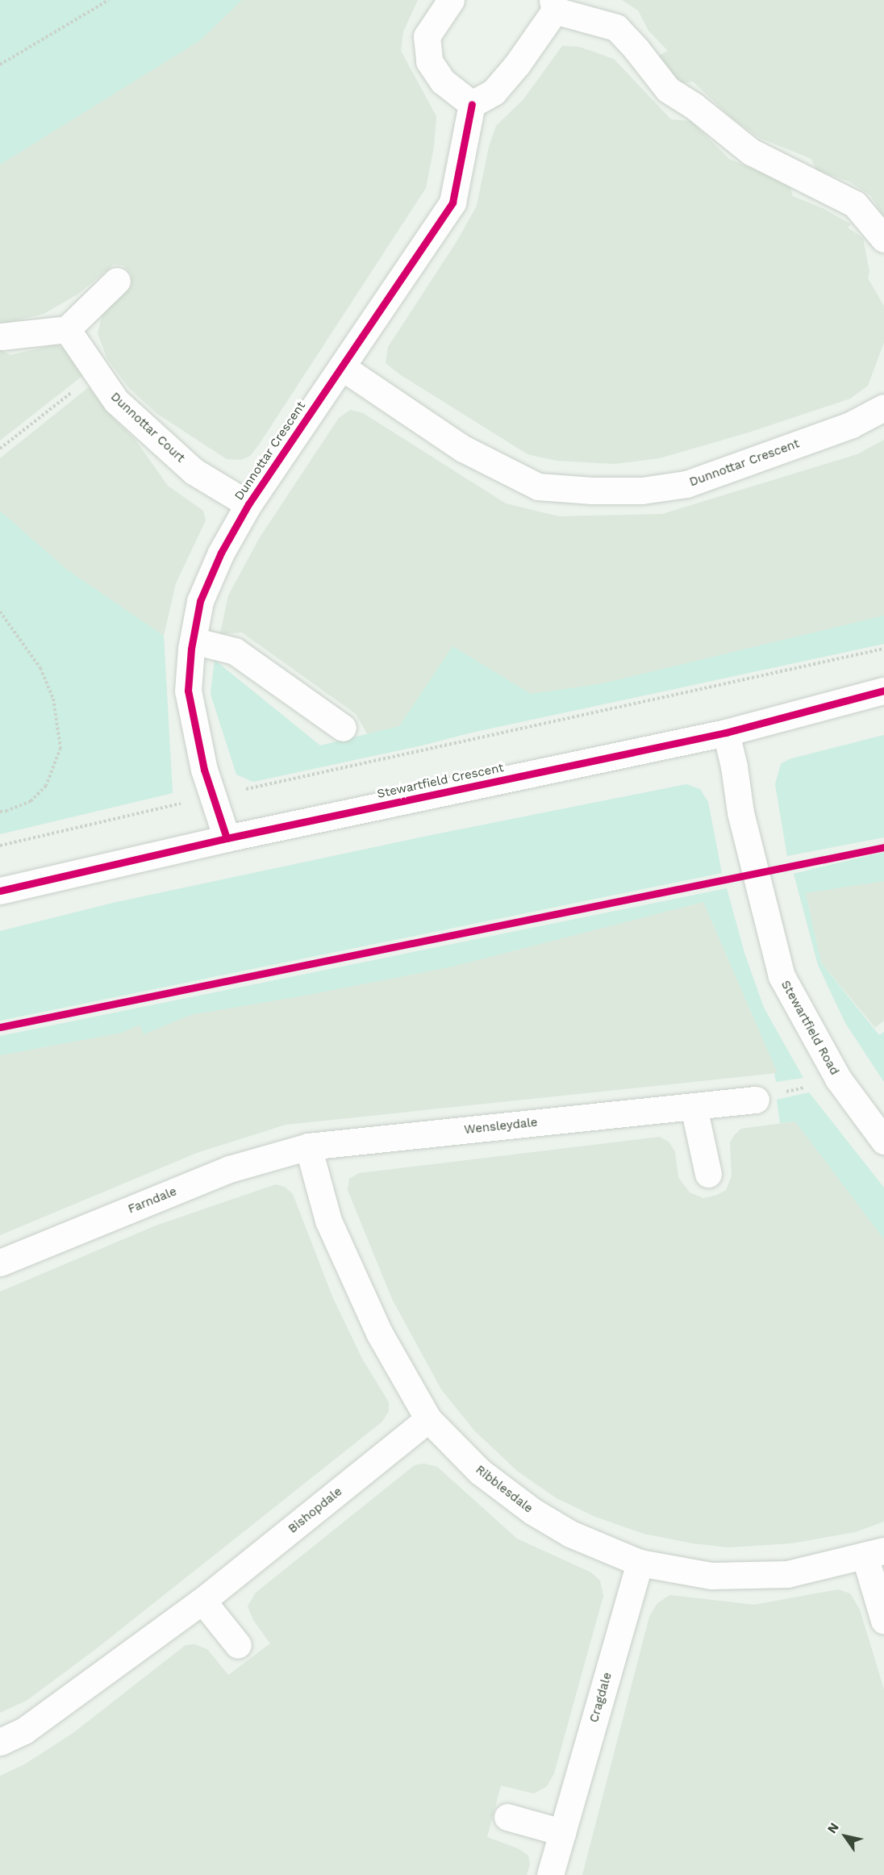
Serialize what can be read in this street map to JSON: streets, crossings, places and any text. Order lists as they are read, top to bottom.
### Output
{
  "streets": {
    "street": [
      "Dunnottar Court",
      "Dunnottar Crescent",
      "Stewartfield Crescent",
      "Stewartfield Road",
      "Wensleydale",
      "Farndale",
      "Ribblesdale",
      "Bishopdale",
      "Cragdale"
    ]
  },
  "crossings": [
    ["Dunnottar Court", "Dunnottar Crescent"],
    ["Dunnottar Crescent", "Stewartfield Crescent"],
    ["Stewartfield Crescent", "Stewartfield Road"],
    ["Wensleydale", "Farndale"],
    ["Wensleydale", "Ribblesdale"],
    ["Farndale", "Ribblesdale"],
    ["Ribblesdale", "Bishopdale"],
    ["Ribblesdale", "Cragdale"]
  ],
  "north": "top left"
}
